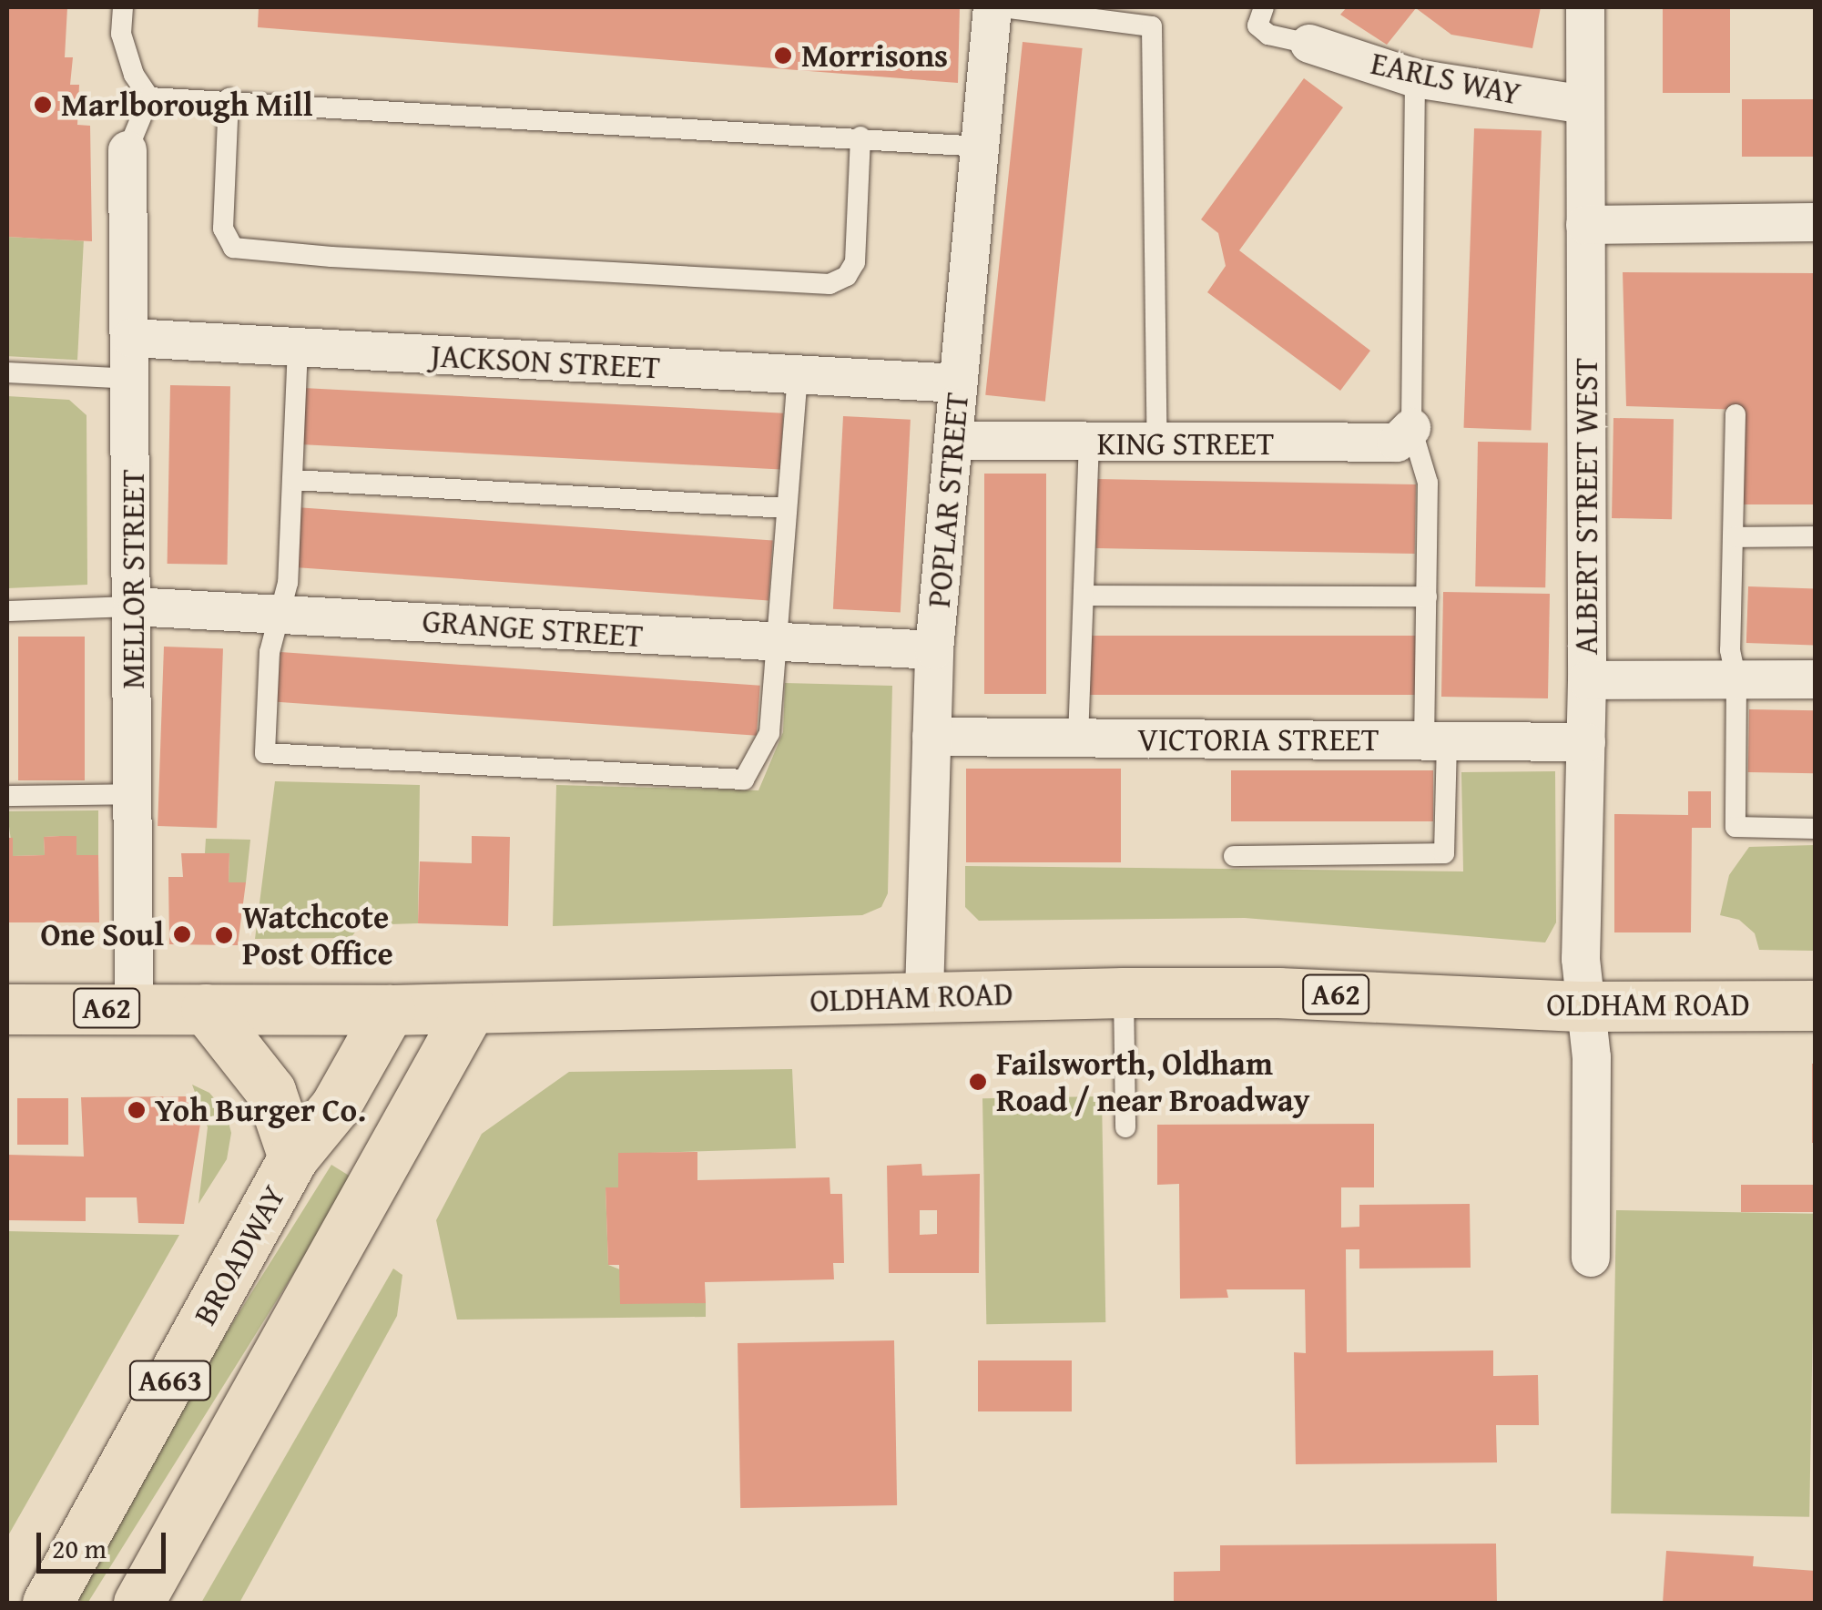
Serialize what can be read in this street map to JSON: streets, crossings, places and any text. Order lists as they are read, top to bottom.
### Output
{
  "streets": {
    "highway": [
      "A62",
      "OLDHAM ROAD",
      "BROADWAY",
      "A663"
    ],
    "street": [
      "EARLS WAY",
      "JACKSON STREET",
      "KING STREET",
      "POPLAR STREET",
      "ALBERT STREET WEST",
      "MELLOR STREET",
      "GRANGE STREET",
      "VICTORIA STREET"
    ]
  },
  "crossings": [
    ["EARLS WAY", "ALBERT STREET WEST"],
    ["JACKSON STREET", "POPLAR STREET"],
    ["JACKSON STREET", "MELLOR STREET"],
    ["KING STREET", "POPLAR STREET"],
    ["POPLAR STREET", "GRANGE STREET"],
    ["POPLAR STREET", "VICTORIA STREET"],
    ["POPLAR STREET", "OLDHAM ROAD"],
    ["ALBERT STREET WEST", "VICTORIA STREET"],
    ["ALBERT STREET WEST", "OLDHAM ROAD"],
    ["MELLOR STREET", "GRANGE STREET"],
    ["MELLOR STREET", "OLDHAM ROAD"],
    ["OLDHAM ROAD", "BROADWAY"],
    ["OLDHAM ROAD", "A663"]
  ],
  "places": [
    "Morrisons",
    "Marlborough Mill",
    "One Soul",
    "Watchcote Post Office",
    "Failsworth, Oldham Road / near Broadway",
    "Yoh Burger Co."
  ],
  "scale_bar": "20 m"
}
